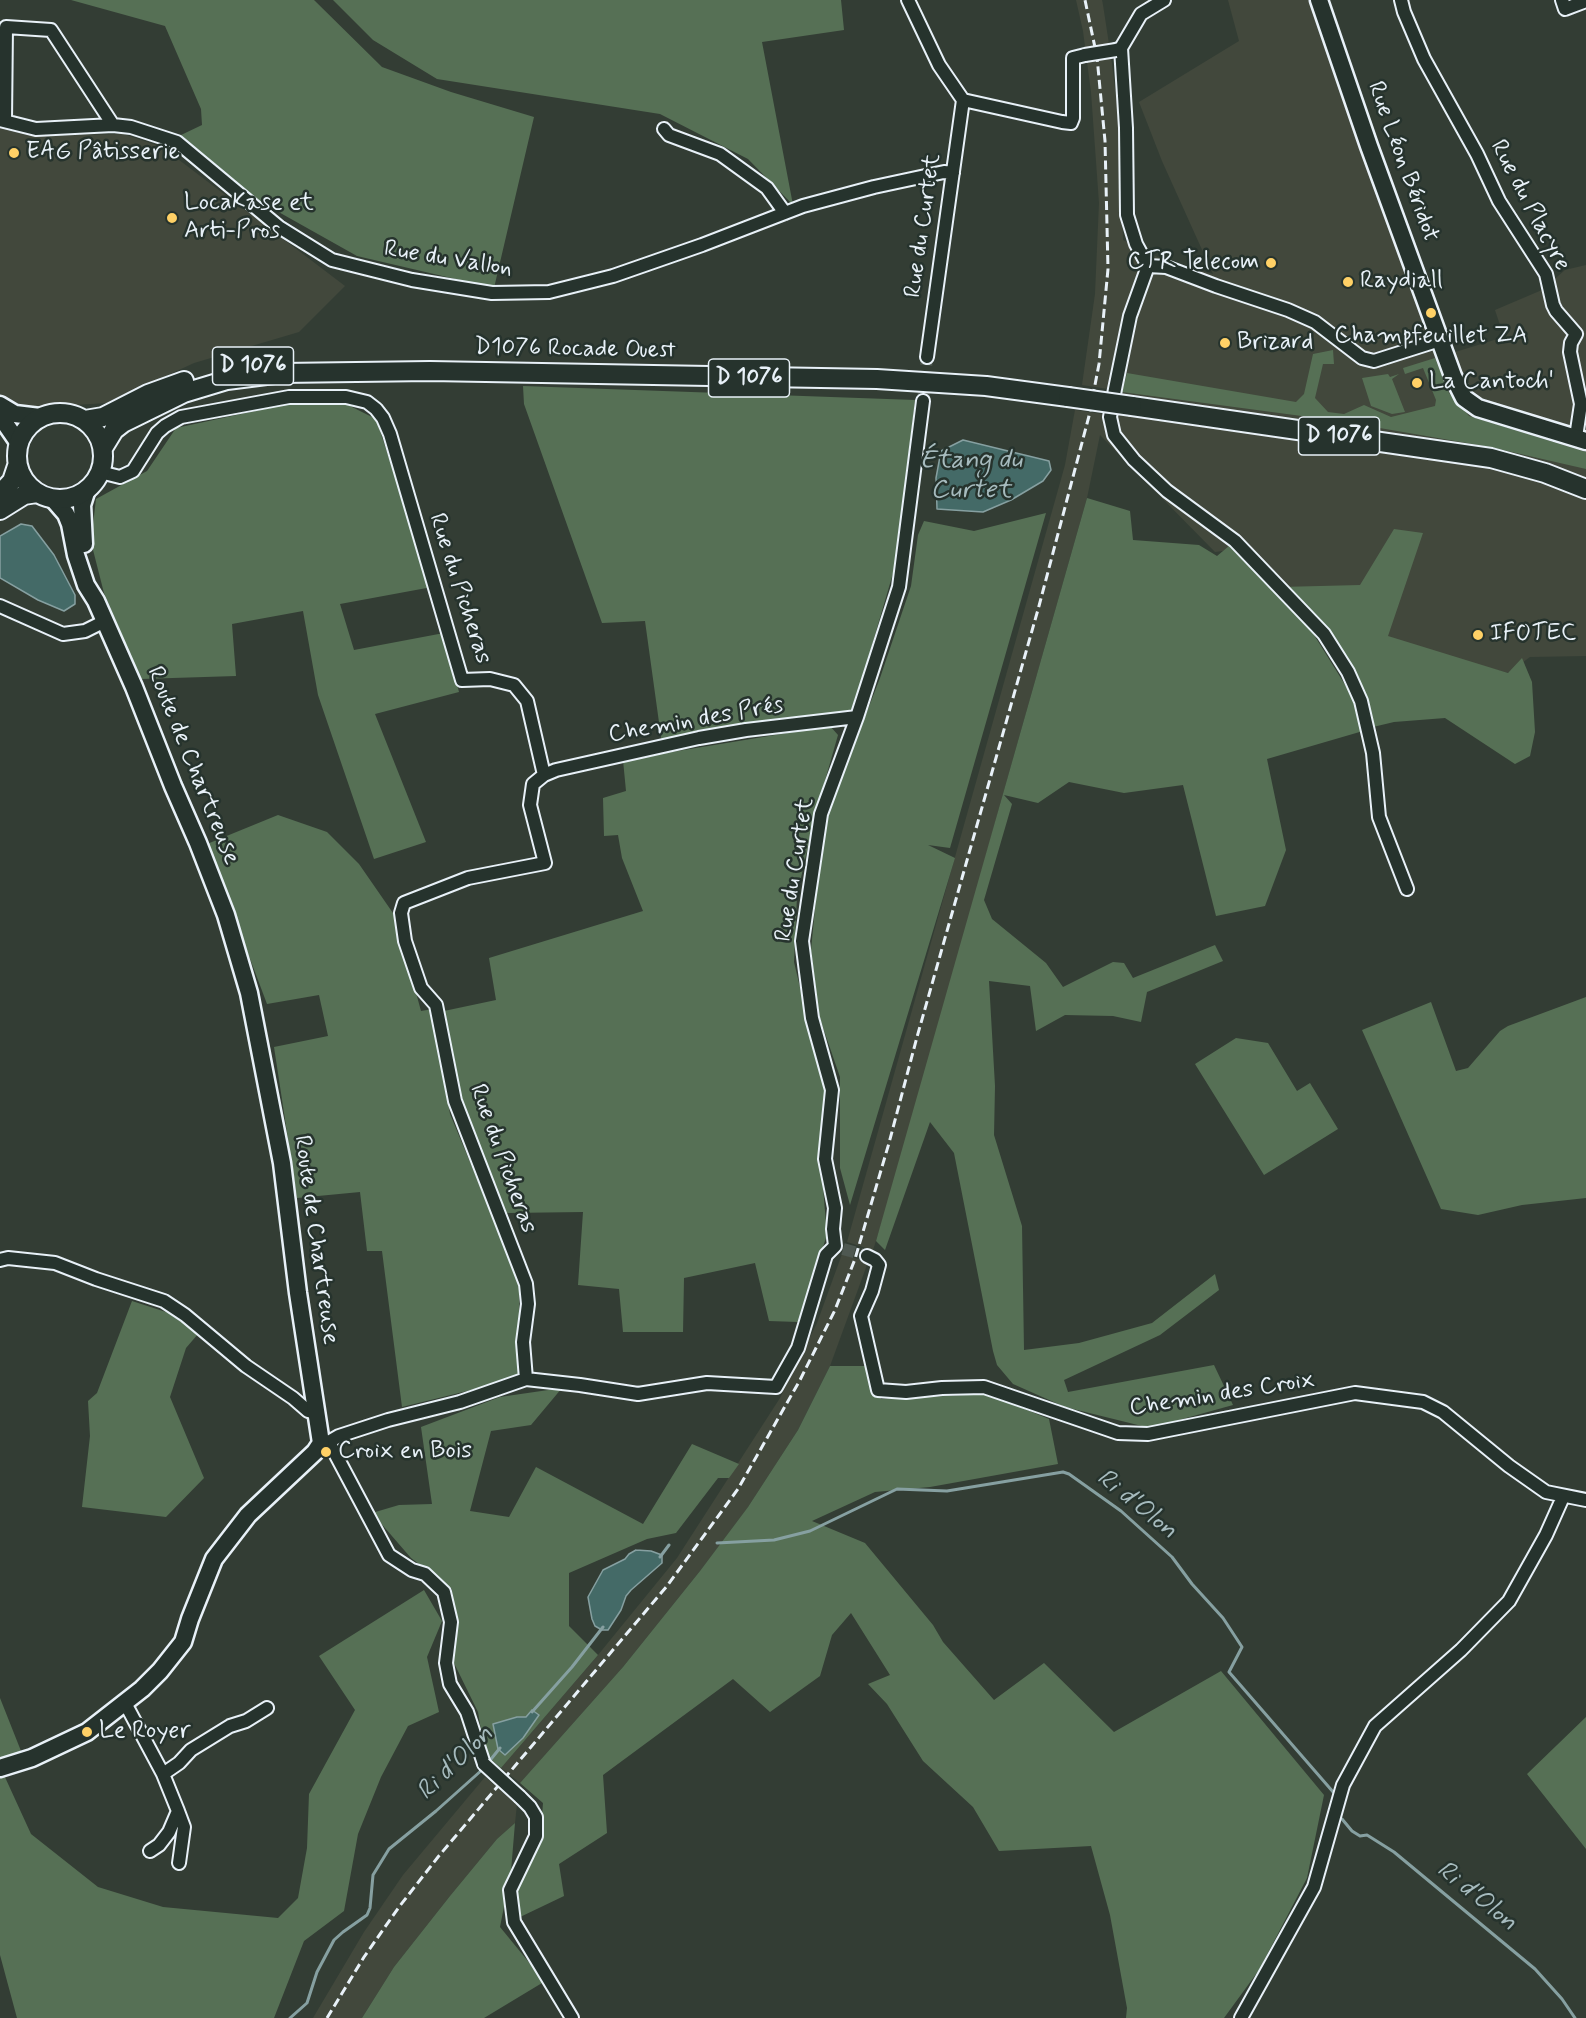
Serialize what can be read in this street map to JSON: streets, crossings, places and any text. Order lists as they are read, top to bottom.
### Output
{
  "streets": {
    "main road": [
      "Rue Léon Béridot",
      "D1076 Rocade Ouest",
      "D 1076",
      "Route de Chartreuse"
    ],
    "street": [
      "Rue du Placyre",
      "Rue du Curtet",
      "Rue du Vallon",
      "Rue du Picheras",
      "Chemin des Prés",
      "Chemin des Croix"
    ]
  },
  "crossings": [
    ["Rue Léon Béridot", "Rue du Placyre"],
    ["Rue du Curtet", "Rue du Vallon"],
    ["Rue du Curtet", "Rue du Picheras"],
    ["Rue du Curtet", "Chemin des Prés"],
    ["D1076 Rocade Ouest", "D 1076"],
    ["D1076 Rocade Ouest", "Rue du Picheras"],
    ["D1076 Rocade Ouest", "Route de Chartreuse"],
    ["D 1076", "Rue du Picheras"],
    ["D 1076", "Route de Chartreuse"],
    ["Rue du Picheras", "Chemin des Prés"],
    ["Rue du Picheras", "Route de Chartreuse"]
  ],
  "water": ["Étang du Curtet", "Ri d'Olon"],
  "places": [
    "EAG Pâtisserie",
    "LocaKase et Arti-Pros",
    "CTR Telecom",
    "Raydiall",
    "Champfeuillet ZA",
    "Brizard",
    "La Cantoch'",
    "IFOTEC",
    "Croix en Bois",
    "Le Royer"
  ]
}
